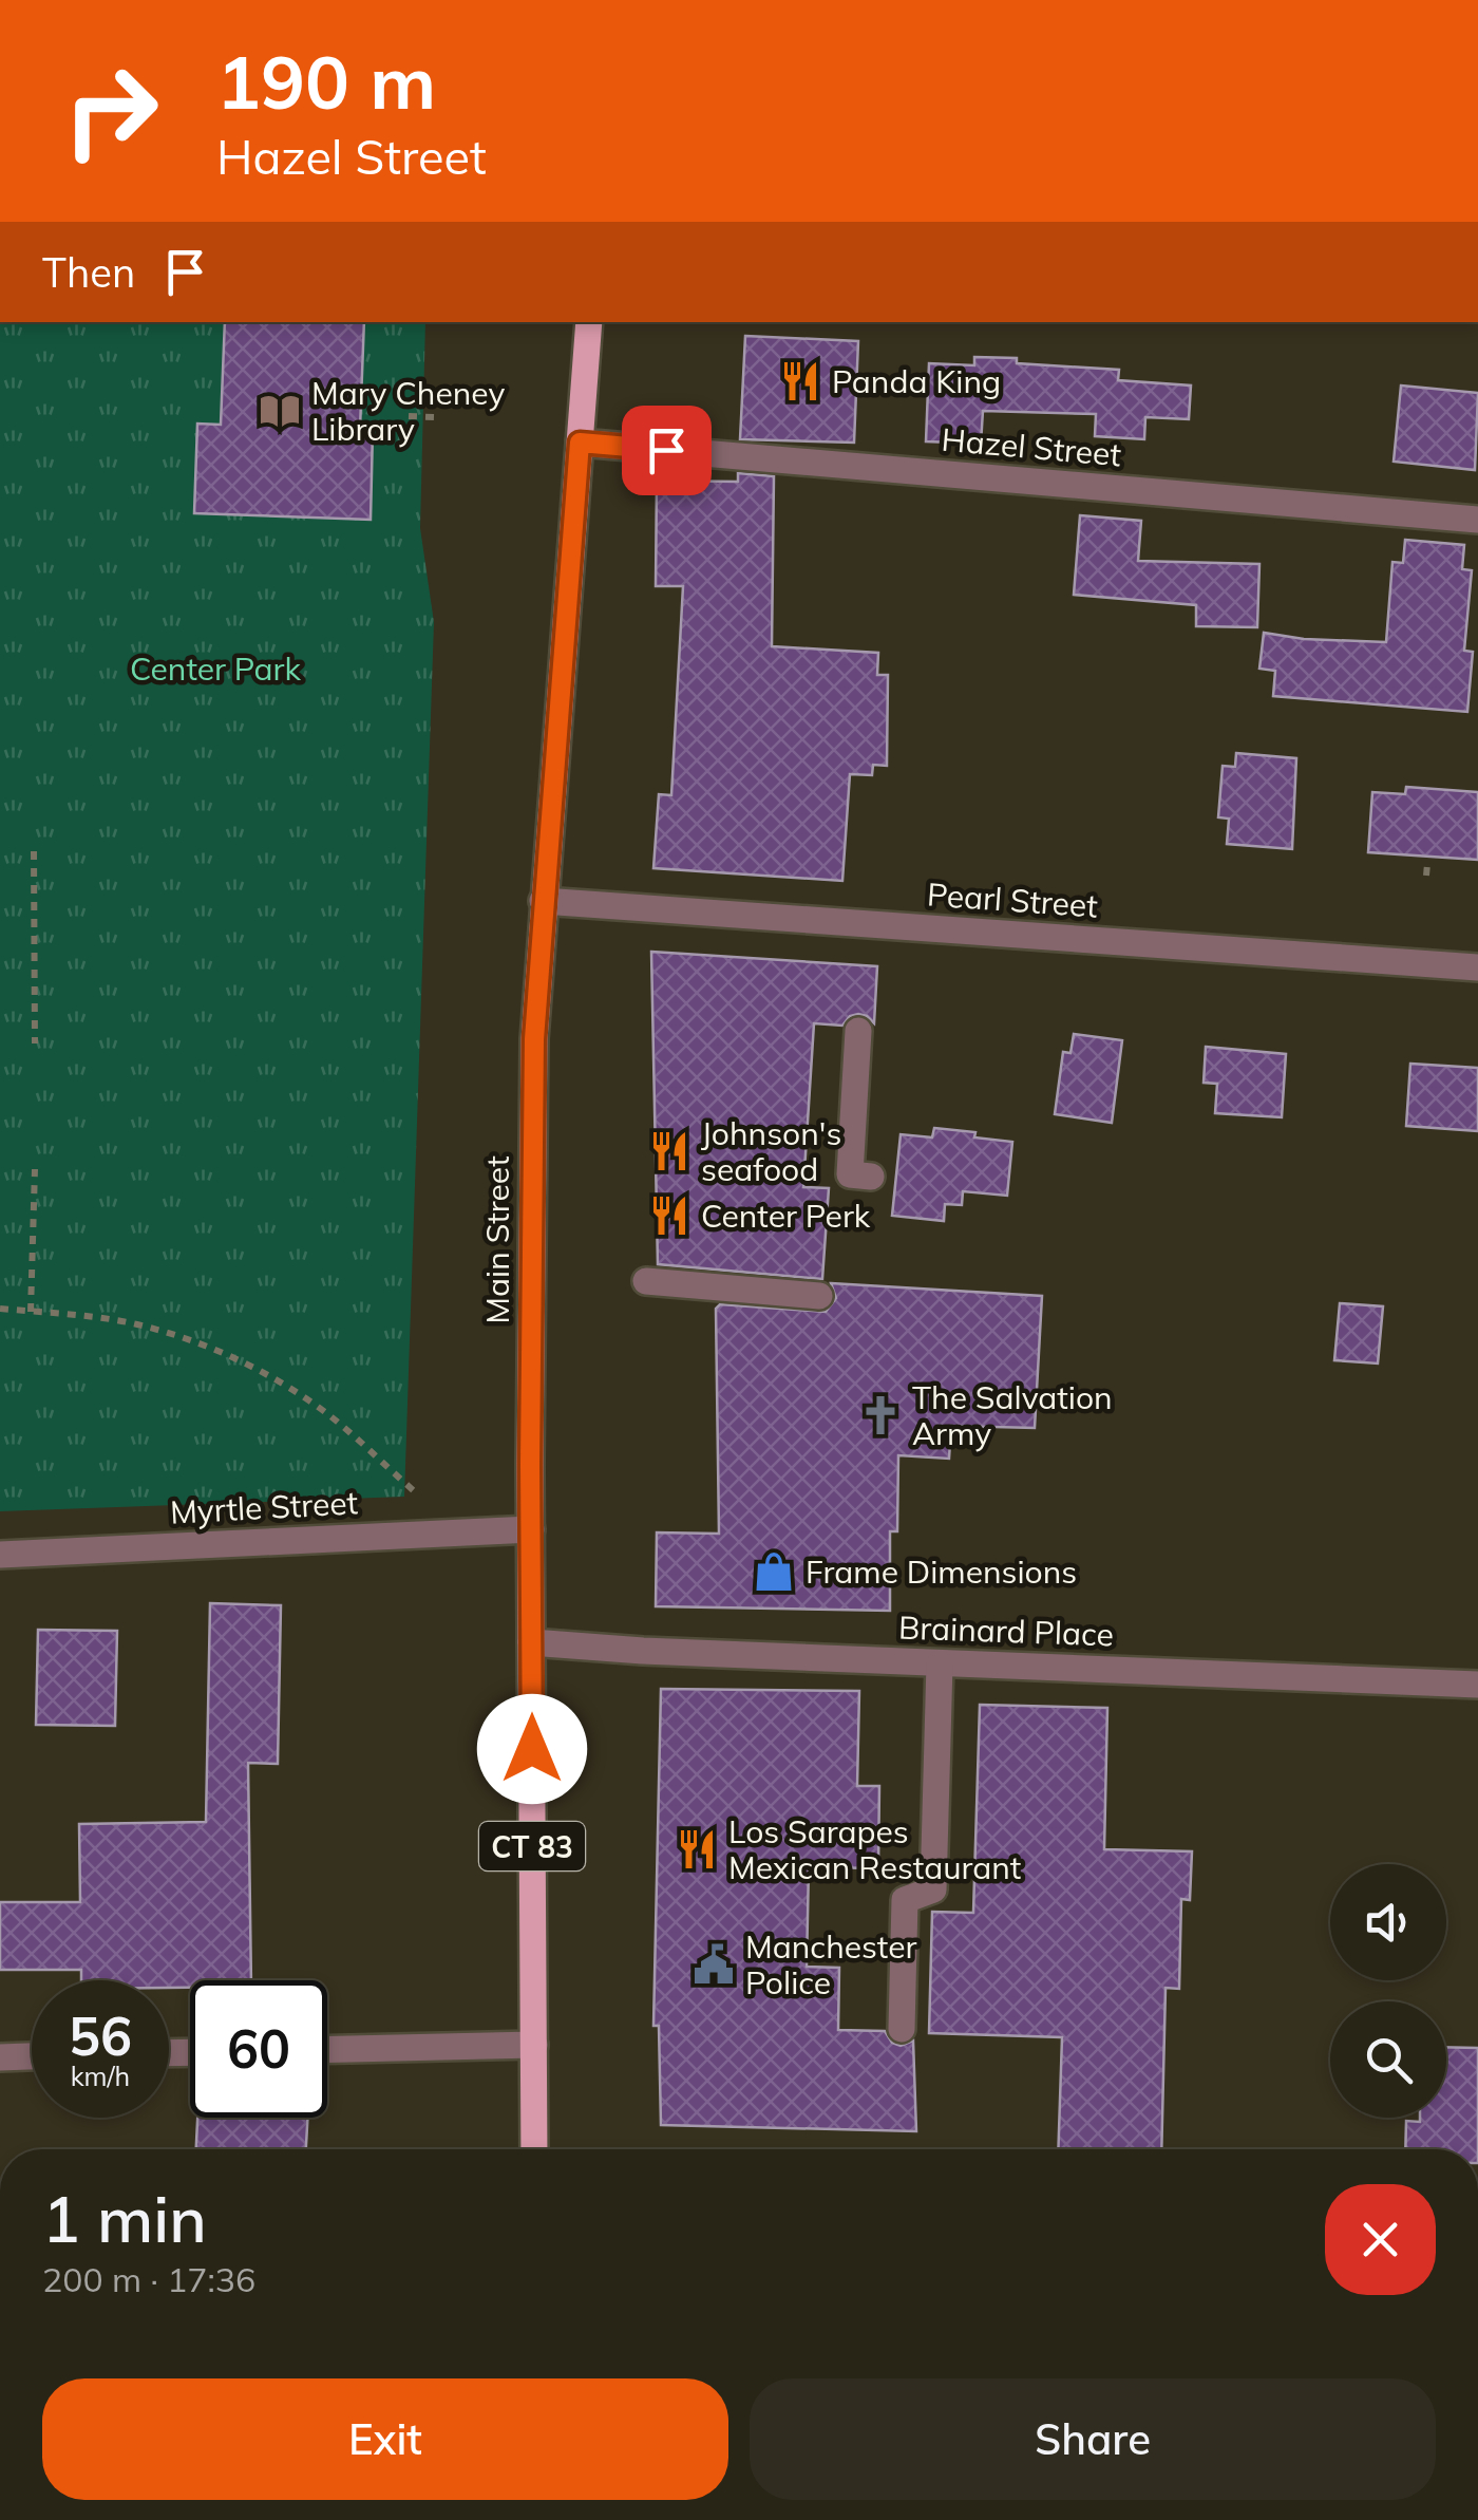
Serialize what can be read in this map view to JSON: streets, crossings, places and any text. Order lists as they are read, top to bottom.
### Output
{
  "streets": {
    "main road": ["Main Street", "CT 83"],
    "street": [
      "Hazel Street",
      "Pearl Street",
      "Myrtle Street",
      "Brainard Place"
    ]
  },
  "crossings": [
    ["Hazel Street", "Main Street"],
    ["Pearl Street", "Main Street"],
    ["Main Street", "Myrtle Street"],
    ["Main Street", "Brainard Place"]
  ],
  "parks": ["Center Park"],
  "places": {
    "restaurant": [
      "Panda King",
      "Johnson's seafood",
      "Center Perk",
      "Los Sarapes Mexican Restaurant"
    ],
    "library": ["Mary Cheney Library"],
    "church": ["The Salvation Army"],
    "shop": ["Frame Dimensions"],
    "public building": ["Manchester Police"]
  },
  "page": {
    "turn": ["190 m", "Hazel Street"],
    "then": "Then",
    "speed": "56 km/h",
    "limit": "60",
    "heading": ["1 min", "200 m · 17:36"],
    "buttons": ["Exit", "Share"]
  }
}
